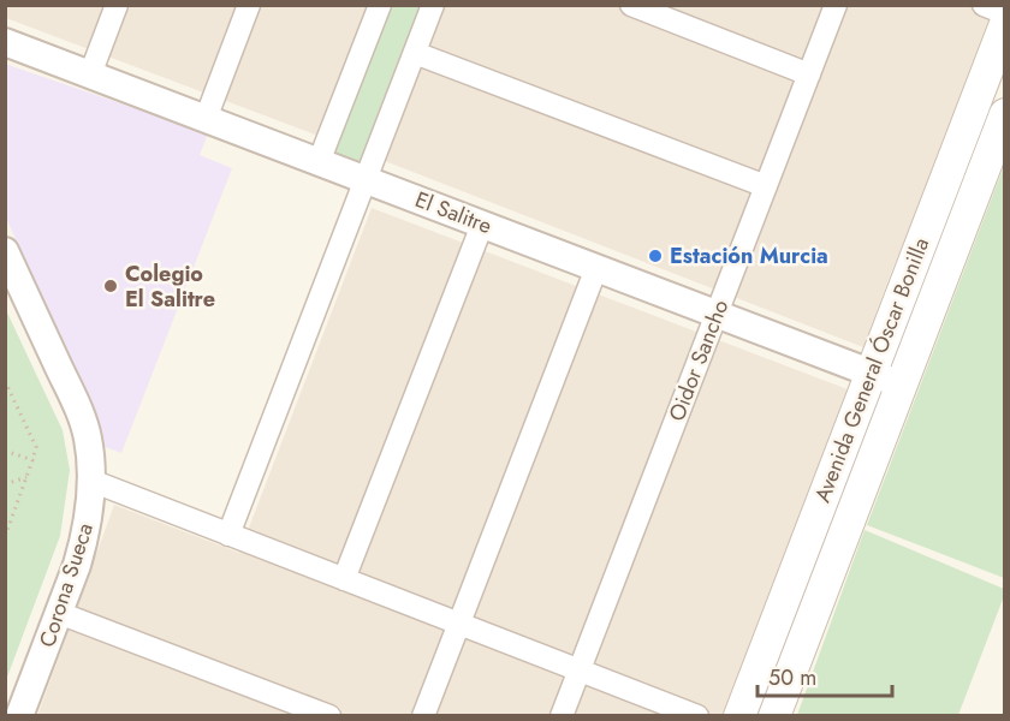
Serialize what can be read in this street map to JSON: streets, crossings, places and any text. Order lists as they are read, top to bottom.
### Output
{
  "streets": {
    "main road": ["Avenida General Óscar Bonilla"],
    "street": ["El Salitre", "Oidor Sancho", "Corona Sueca"]
  },
  "crossings": [
    ["El Salitre", "Oidor Sancho"],
    ["El Salitre", "Avenida General Óscar Bonilla"]
  ],
  "places": ["Estación Murcia", "Colegio El Salitre"],
  "scale_bar": "50 m"
}
